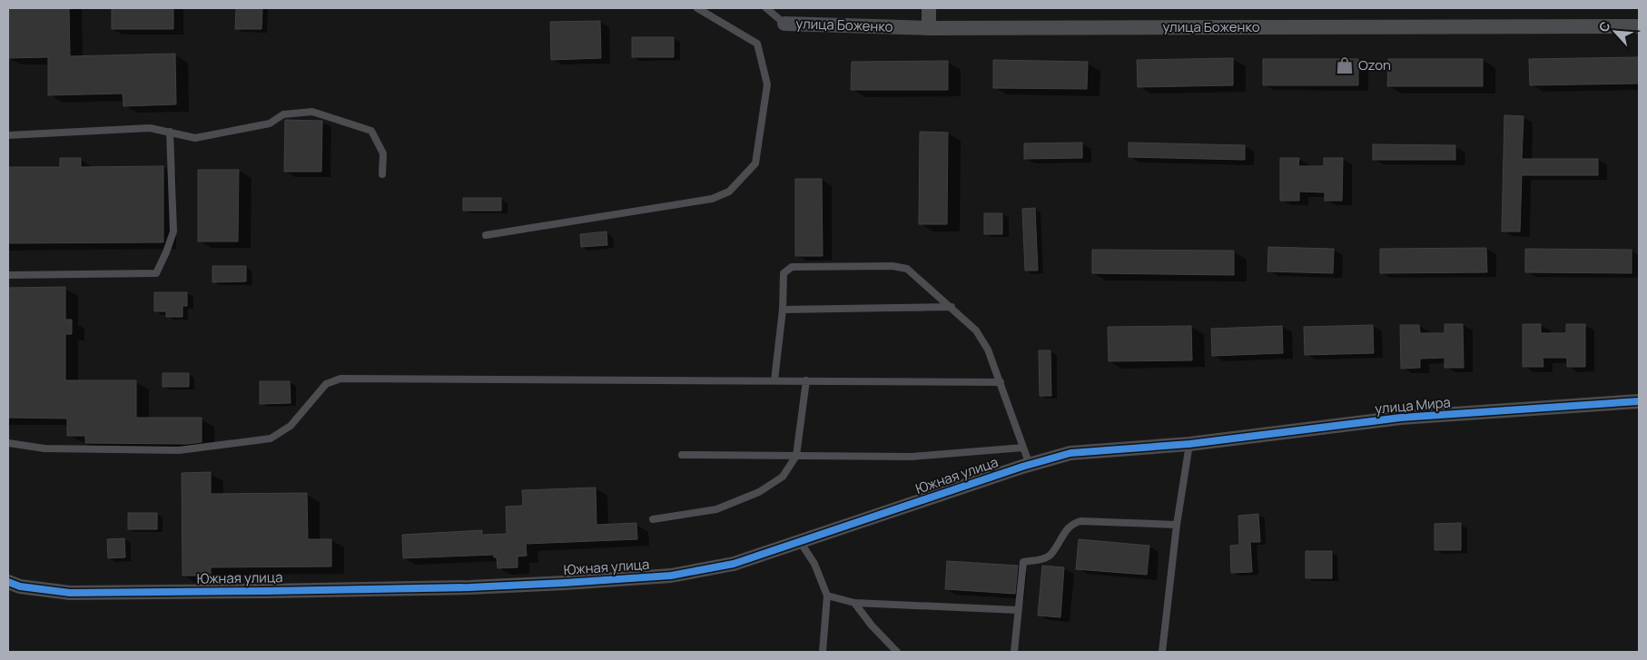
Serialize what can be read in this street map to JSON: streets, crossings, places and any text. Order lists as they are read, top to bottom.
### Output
{
  "streets": {
    "street": ["улица Боженко", "улица Мира", "Южная улица"]
  },
  "crossings": [
    ["улица Мира", "Южная улица"]
  ],
  "places": {
    "shop": ["Ozon"]
  },
  "north": "top left"
}
